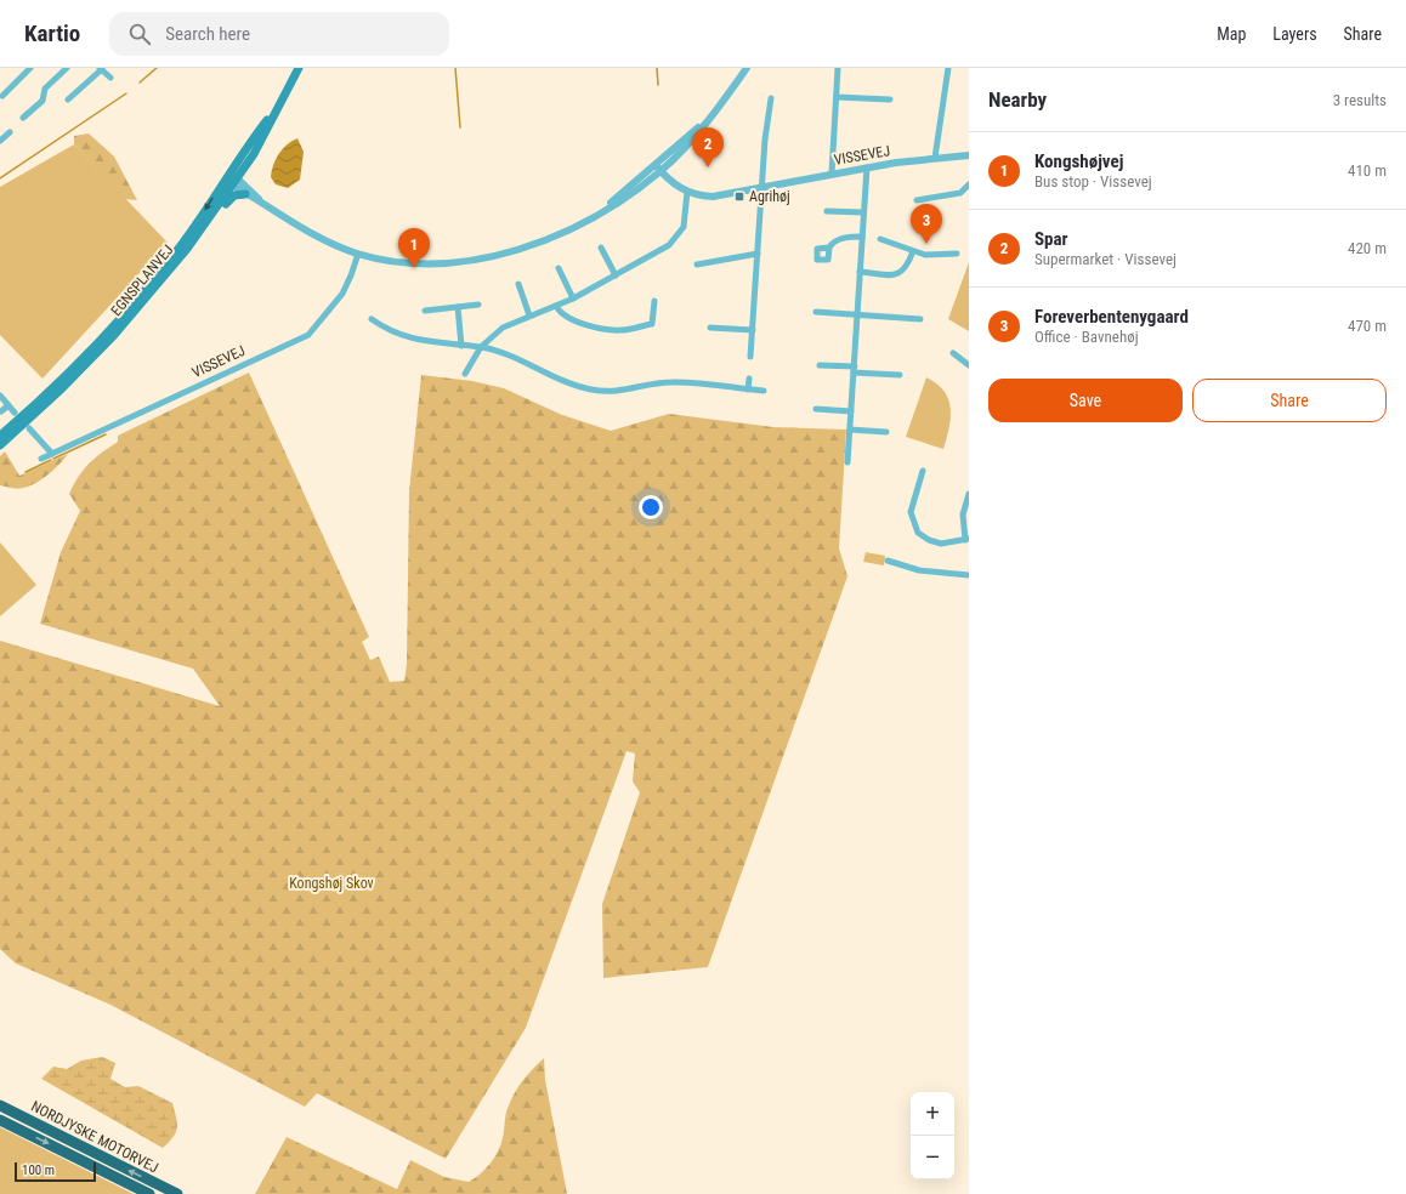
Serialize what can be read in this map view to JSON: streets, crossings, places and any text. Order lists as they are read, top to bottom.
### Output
{
  "streets": {
    "highway": ["NORDJYSKE MOTORVEJ"],
    "main road": ["EGNSPLANVEJ"],
    "street": ["VISSEVEJ"]
  },
  "parks": ["Kongshøj Skov"],
  "places": {
    "transit": ["Agrihøj"]
  },
  "scale_bar": "100 m",
  "page": {
    "header": "Kartio",
    "search": "Search here",
    "nav": ["Map", "Layers", "Share"],
    "heading": ["Nearby", "3 results"],
    "pins": ["2", "3", "1"],
    "list": [
      {
        "mark": "1",
        "name": "Kongshøjvej",
        "note": "Bus stop · Vissevej",
        "value": "410 m"
      },
      {
        "mark": "2",
        "name": "Spar",
        "note": "Supermarket · Vissevej",
        "value": "420 m"
      },
      {
        "mark": "3",
        "name": "Foreverbentenygaard",
        "note": "Office · Bavnehøj",
        "value": "470 m"
      }
    ],
    "buttons": ["Save", "Share"],
    "map_buttons": ["+", "−"],
    "scale": "100 m"
  }
}
